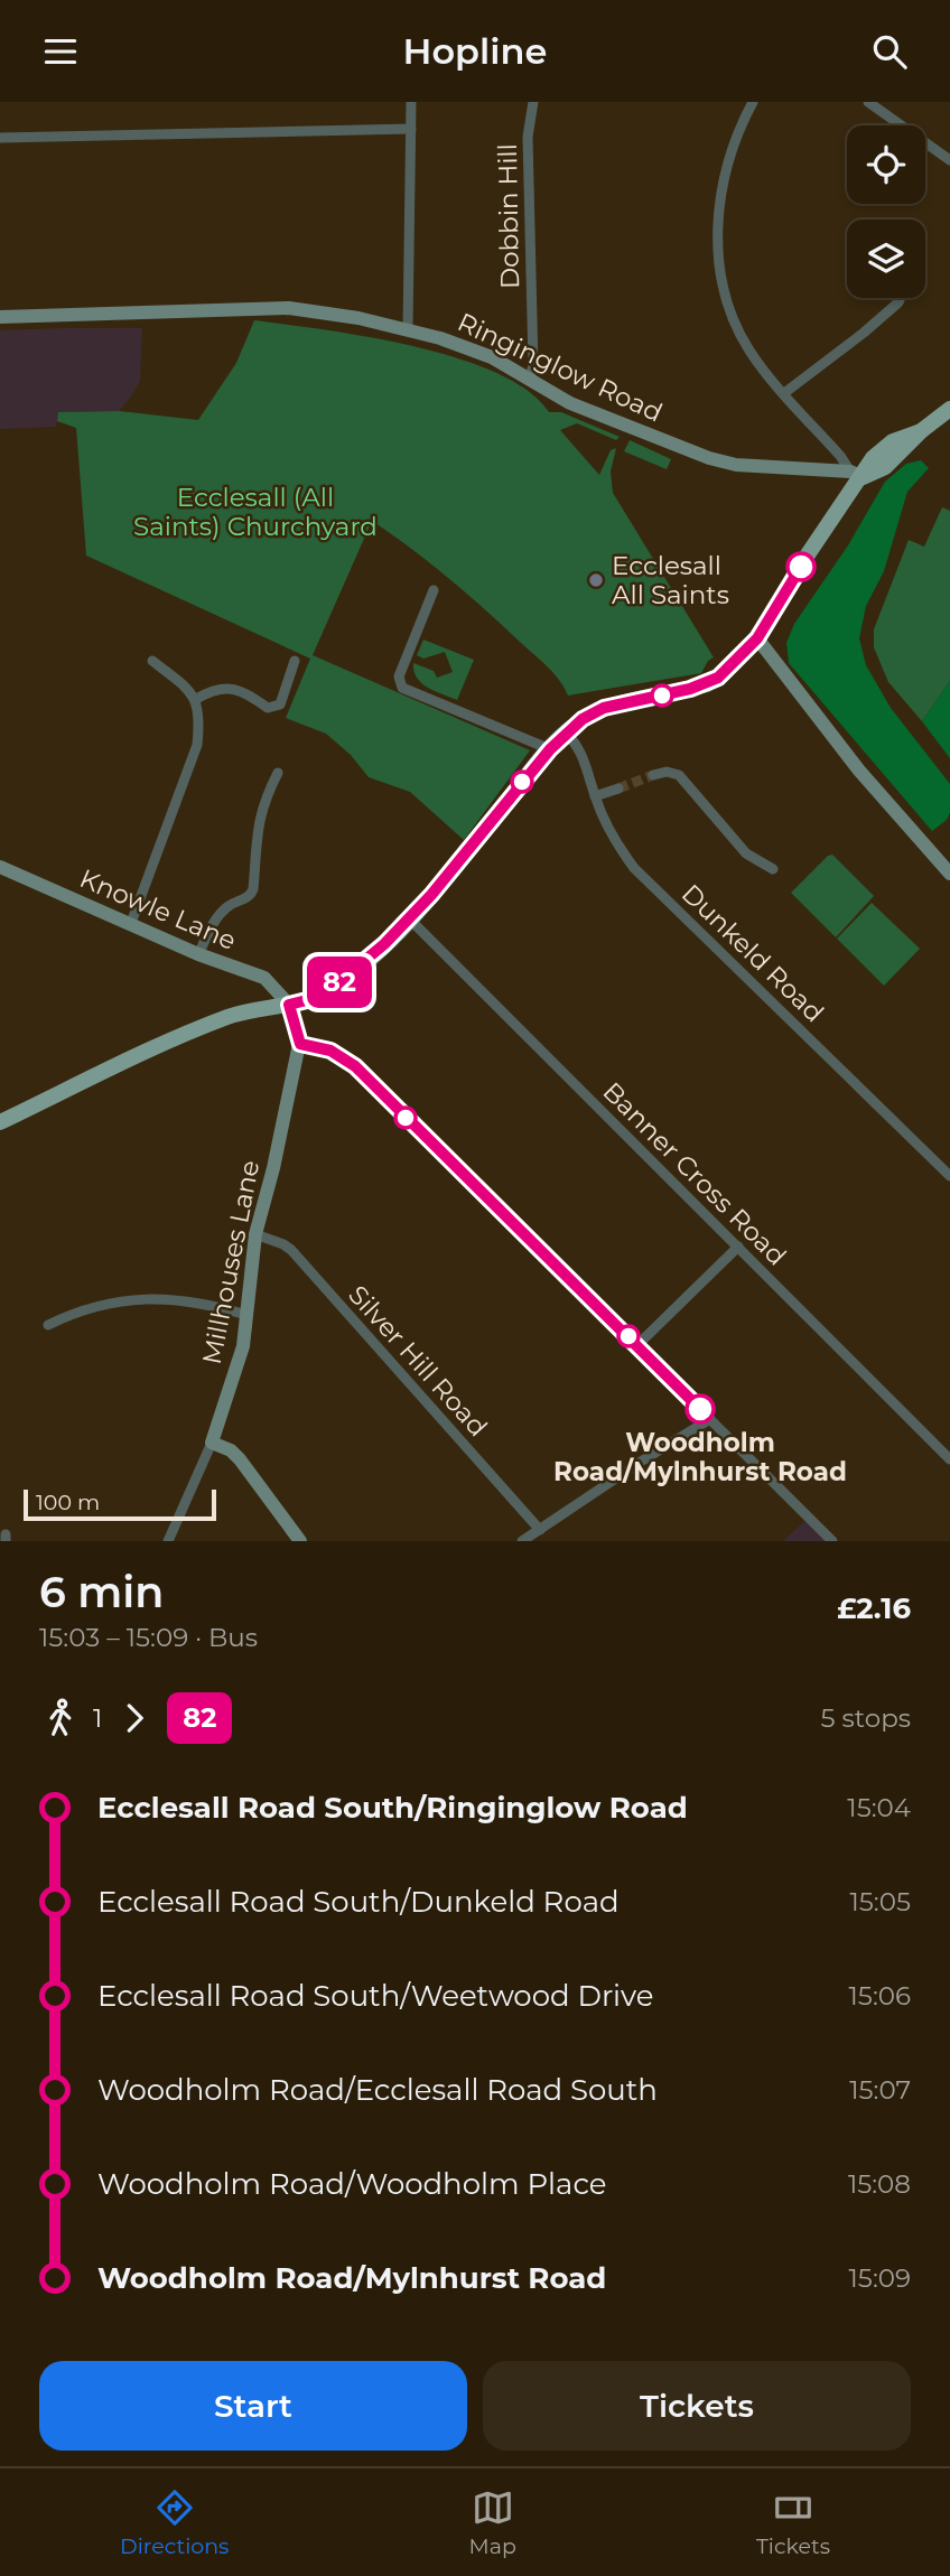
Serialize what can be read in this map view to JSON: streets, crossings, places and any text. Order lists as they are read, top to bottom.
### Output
{
  "streets": {
    "street": [
      "Dobbin Hill",
      "Ringinglow Road",
      "Knowle Lane",
      "Dunkeld Road",
      "Banner Cross Road",
      "Millhouses Lane",
      "Silver Hill Road"
    ]
  },
  "crossings": [
    ["Dobbin Hill", "Ringinglow Road"],
    ["Knowle Lane", "Millhouses Lane"],
    ["Millhouses Lane", "Silver Hill Road"]
  ],
  "parks": ["Ecclesall (All Saints) Churchyard"],
  "places": ["Ecclesall All Saints", "Woodholm Road/Mylnhurst Road"],
  "lines": ["bus line 82"],
  "scale_bar": "100 m",
  "page": {
    "header": "Hopline",
    "on_map": "82",
    "scale": "100 m",
    "heading": ["6 min", "15:03 – 15:09 · Bus", "£2.16"],
    "legs": ["1", "82", "5 stops"],
    "list": [
      {
        "name": "Ecclesall Road South/Ringinglow Road",
        "value": "15:04"
      },
      {
        "name": "Ecclesall Road South/Dunkeld Road",
        "value": "15:05"
      },
      {
        "name": "Ecclesall Road South/Weetwood Drive",
        "value": "15:06"
      },
      {
        "name": "Woodholm Road/Ecclesall Road South",
        "value": "15:07"
      },
      {
        "name": "Woodholm Road/Woodholm Place",
        "value": "15:08"
      },
      {
        "name": "Woodholm Road/Mylnhurst Road",
        "value": "15:09"
      }
    ],
    "buttons": ["Start", "Tickets"],
    "tabs": ["Directions", "Map", "Tickets"]
  }
}
